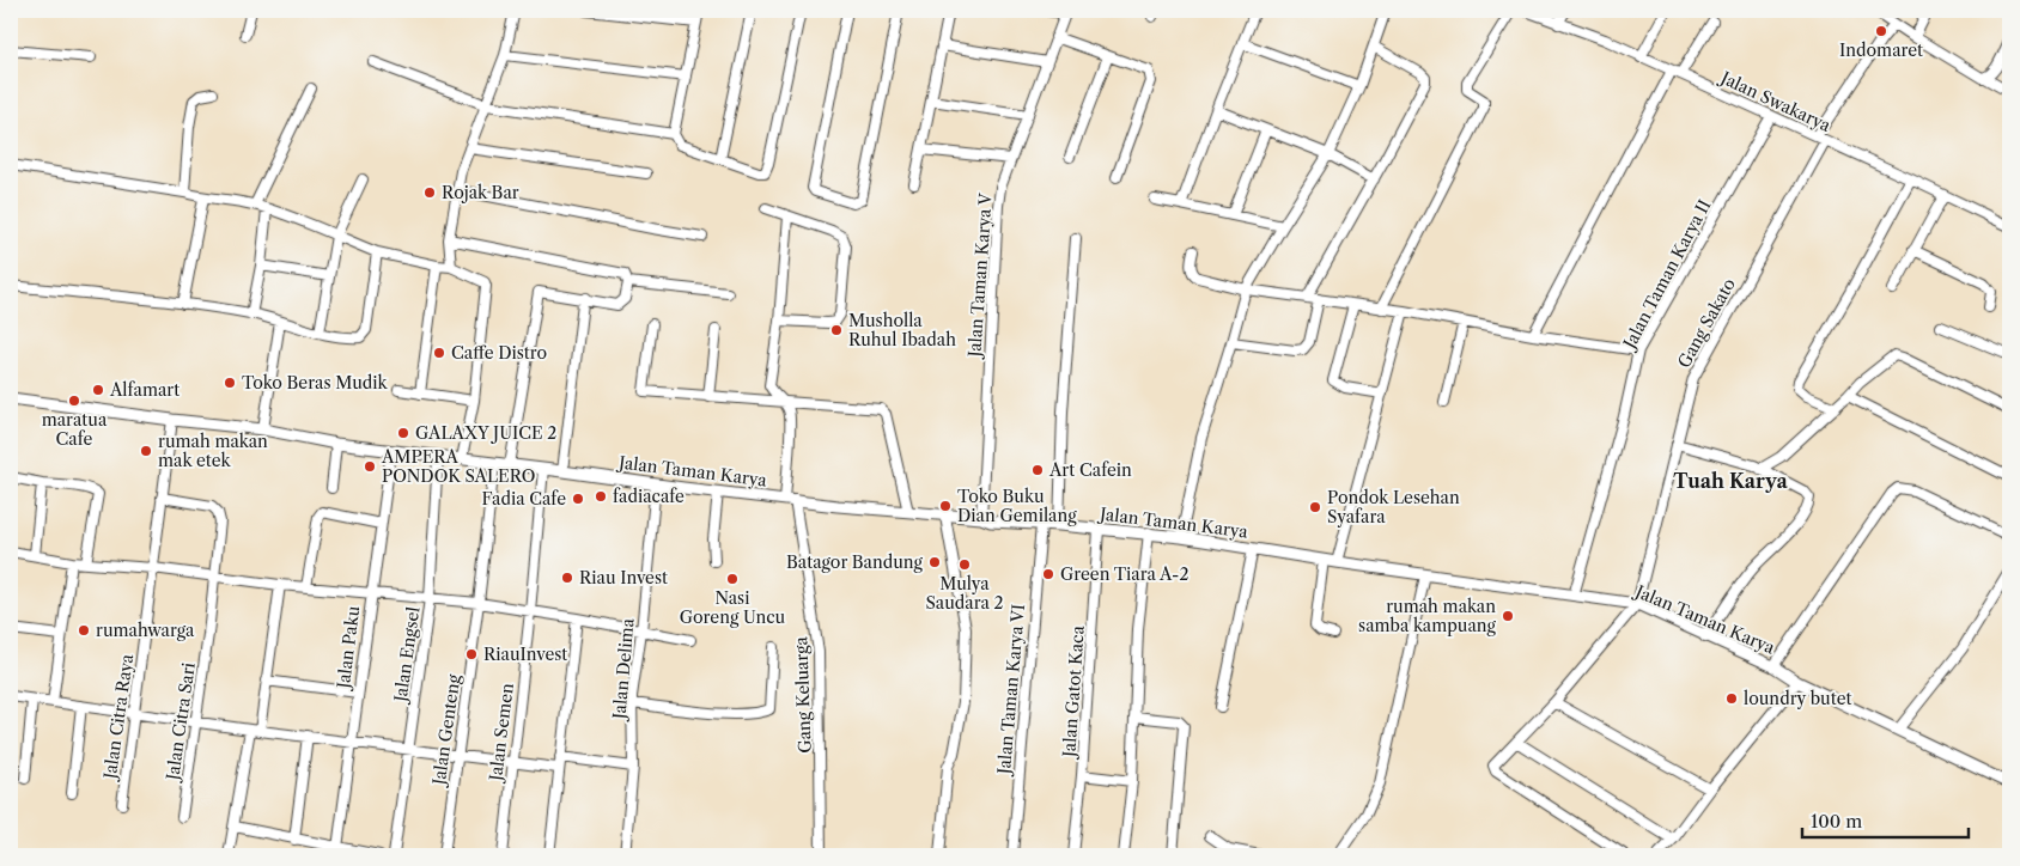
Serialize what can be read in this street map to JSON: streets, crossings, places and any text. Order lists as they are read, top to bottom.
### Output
{
  "streets": {
    "street": [
      "Jalan Swakarya",
      "Jalan Taman Karya II",
      "Jalan Taman Karya V",
      "Gang Sakato",
      "Jalan Taman Karya",
      "Jalan Paku",
      "Jalan Engsel",
      "Jalan Delima",
      "Jalan Taman Karya VI",
      "Jalan Gatot Kaca",
      "Gang Keluarga",
      "Jalan Citra Raya",
      "Jalan Citra Sari",
      "Jalan Genteng",
      "Jalan Semen"
    ]
  },
  "crossings": [
    ["Jalan Swakarya", "Jalan Taman Karya II"],
    ["Jalan Swakarya", "Gang Sakato"],
    ["Jalan Taman Karya II", "Jalan Taman Karya"],
    ["Jalan Taman Karya V", "Jalan Taman Karya"],
    ["Gang Sakato", "Jalan Taman Karya"],
    ["Jalan Taman Karya", "Jalan Paku"],
    ["Jalan Taman Karya", "Jalan Engsel"],
    ["Jalan Taman Karya", "Jalan Delima"],
    ["Jalan Taman Karya", "Jalan Taman Karya VI"],
    ["Jalan Taman Karya", "Jalan Gatot Kaca"],
    ["Jalan Taman Karya", "Gang Keluarga"],
    ["Jalan Taman Karya", "Jalan Citra Raya"],
    ["Jalan Taman Karya", "Jalan Genteng"],
    ["Jalan Taman Karya", "Jalan Semen"],
    ["Jalan Citra Raya", "Jalan Citra Sari"]
  ],
  "districts": ["Tuah Karya"],
  "places": [
    "Indomaret",
    "Rojak Bar",
    "Musholla Ruhul Ibadah",
    "Caffe Distro",
    "Toko Beras Mudik",
    "Alfamart",
    "maratua Cafe",
    "GALAXY JUICE 2",
    "rumah makan mak etek",
    "AMPERA PONDOK SALERO",
    "Art Cafein",
    "fadiacafe",
    "Fadia Cafe",
    "Toko Buku Dian Gemilang",
    "Pondok Lesehan Syafara",
    "Batagor Bandung",
    "Mulya Saudara 2",
    "Green Tiara A-2",
    "Riau Invest",
    "Nasi Goreng Uncu",
    "rumah makan samba kampuang",
    "rumahwarga",
    "RiauInvest",
    "loundry butet"
  ],
  "scale_bar": "100 m"
}
